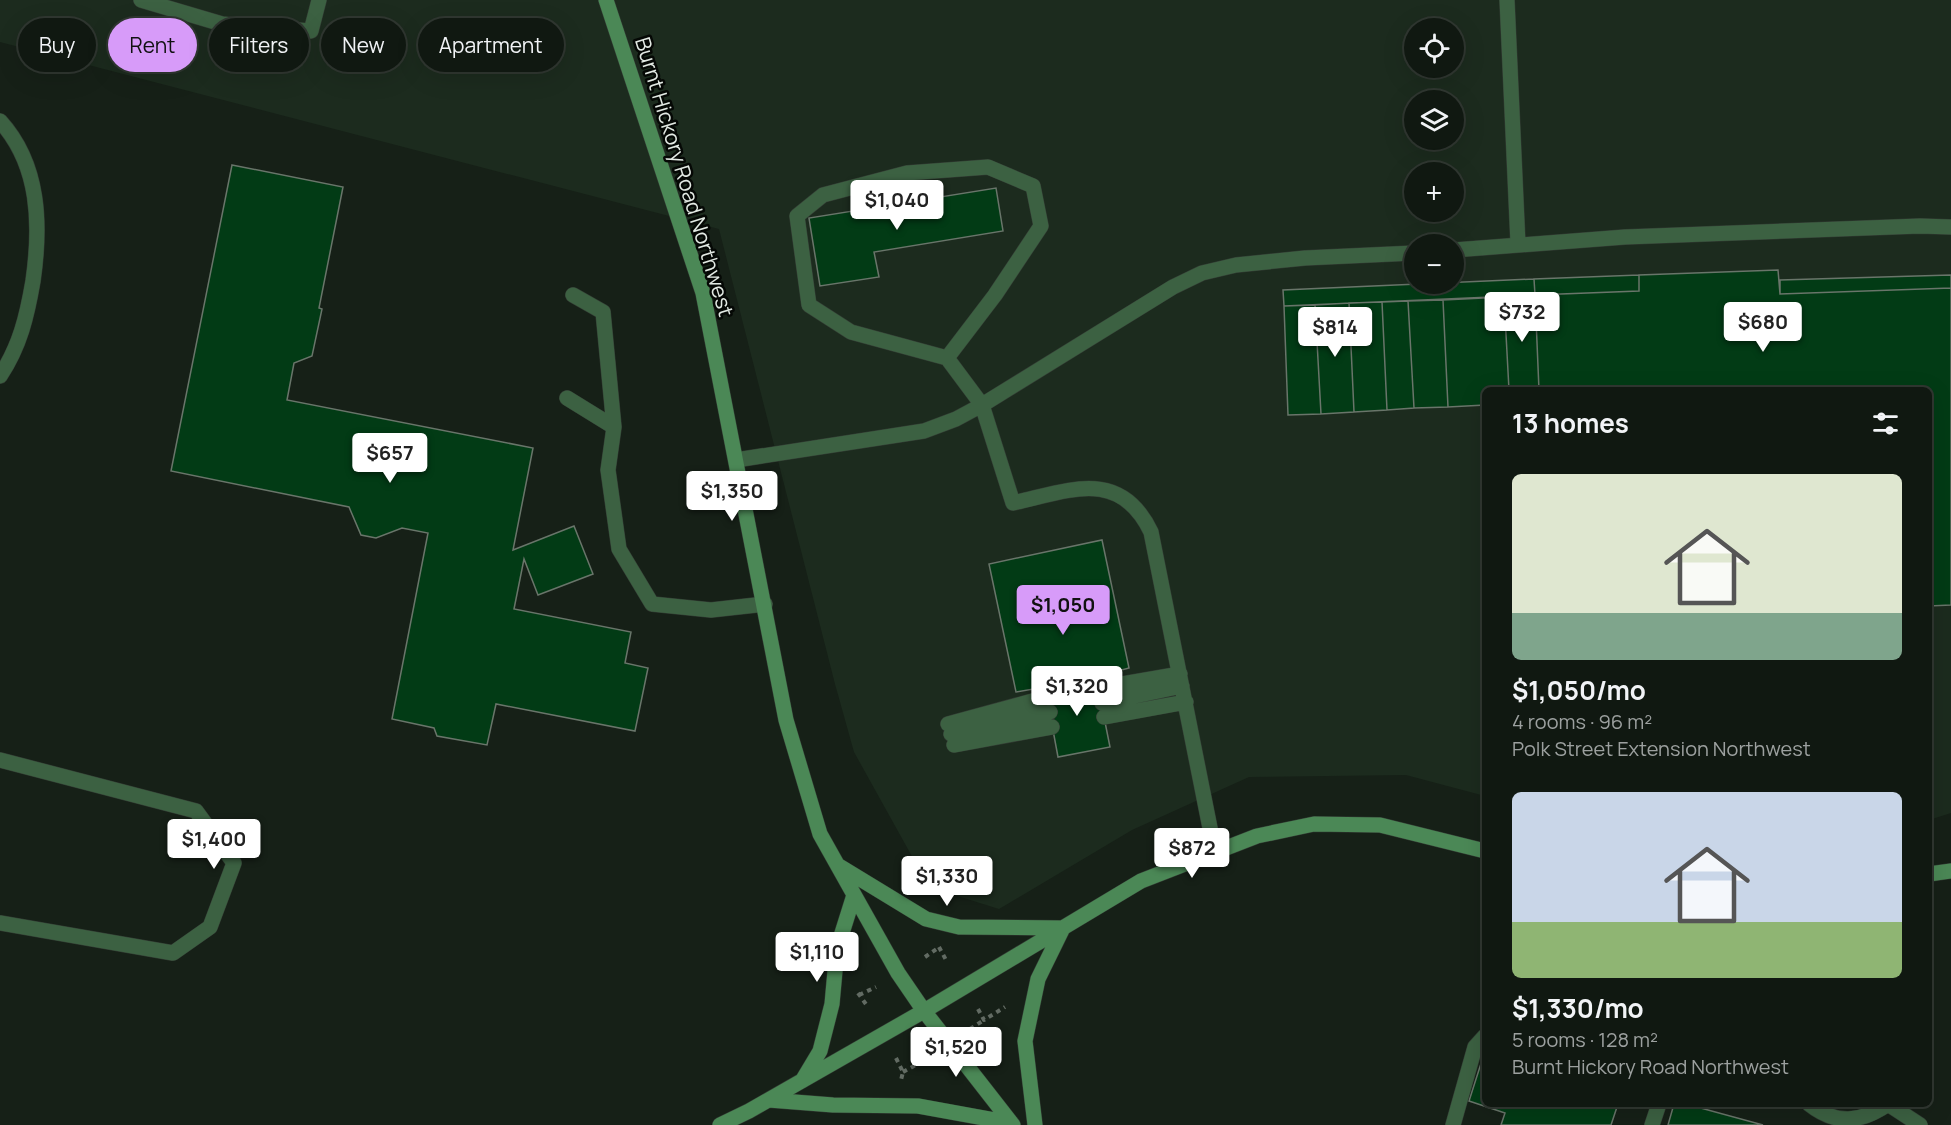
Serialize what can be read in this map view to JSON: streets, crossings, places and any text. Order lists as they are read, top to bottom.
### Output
{
  "streets": {
    "street": ["Burnt Hickory Road Northwest"]
  },
  "page": {
    "map_buttons": ["+", "−"],
    "chip": [
      "Buy",
      "Rent",
      "Filters",
      "New",
      "Apartment"
    ],
    "price": [
      "$1,040",
      "$732",
      "$680",
      "$814",
      "$657",
      "$1,350",
      "$1,050",
      "$1,320",
      "$1,400",
      "$872",
      "$1,330",
      "$1,110",
      "$1,520"
    ],
    "heading": "13 homes",
    "list": [
      {
        "name": "$1,050/mo",
        "note": "4 rooms · 96 m² · Polk Street Extension Northwest"
      },
      {
        "name": "$1,330/mo",
        "note": "5 rooms · 128 m² · Burnt Hickory Road Northwest"
      }
    ]
  }
}
